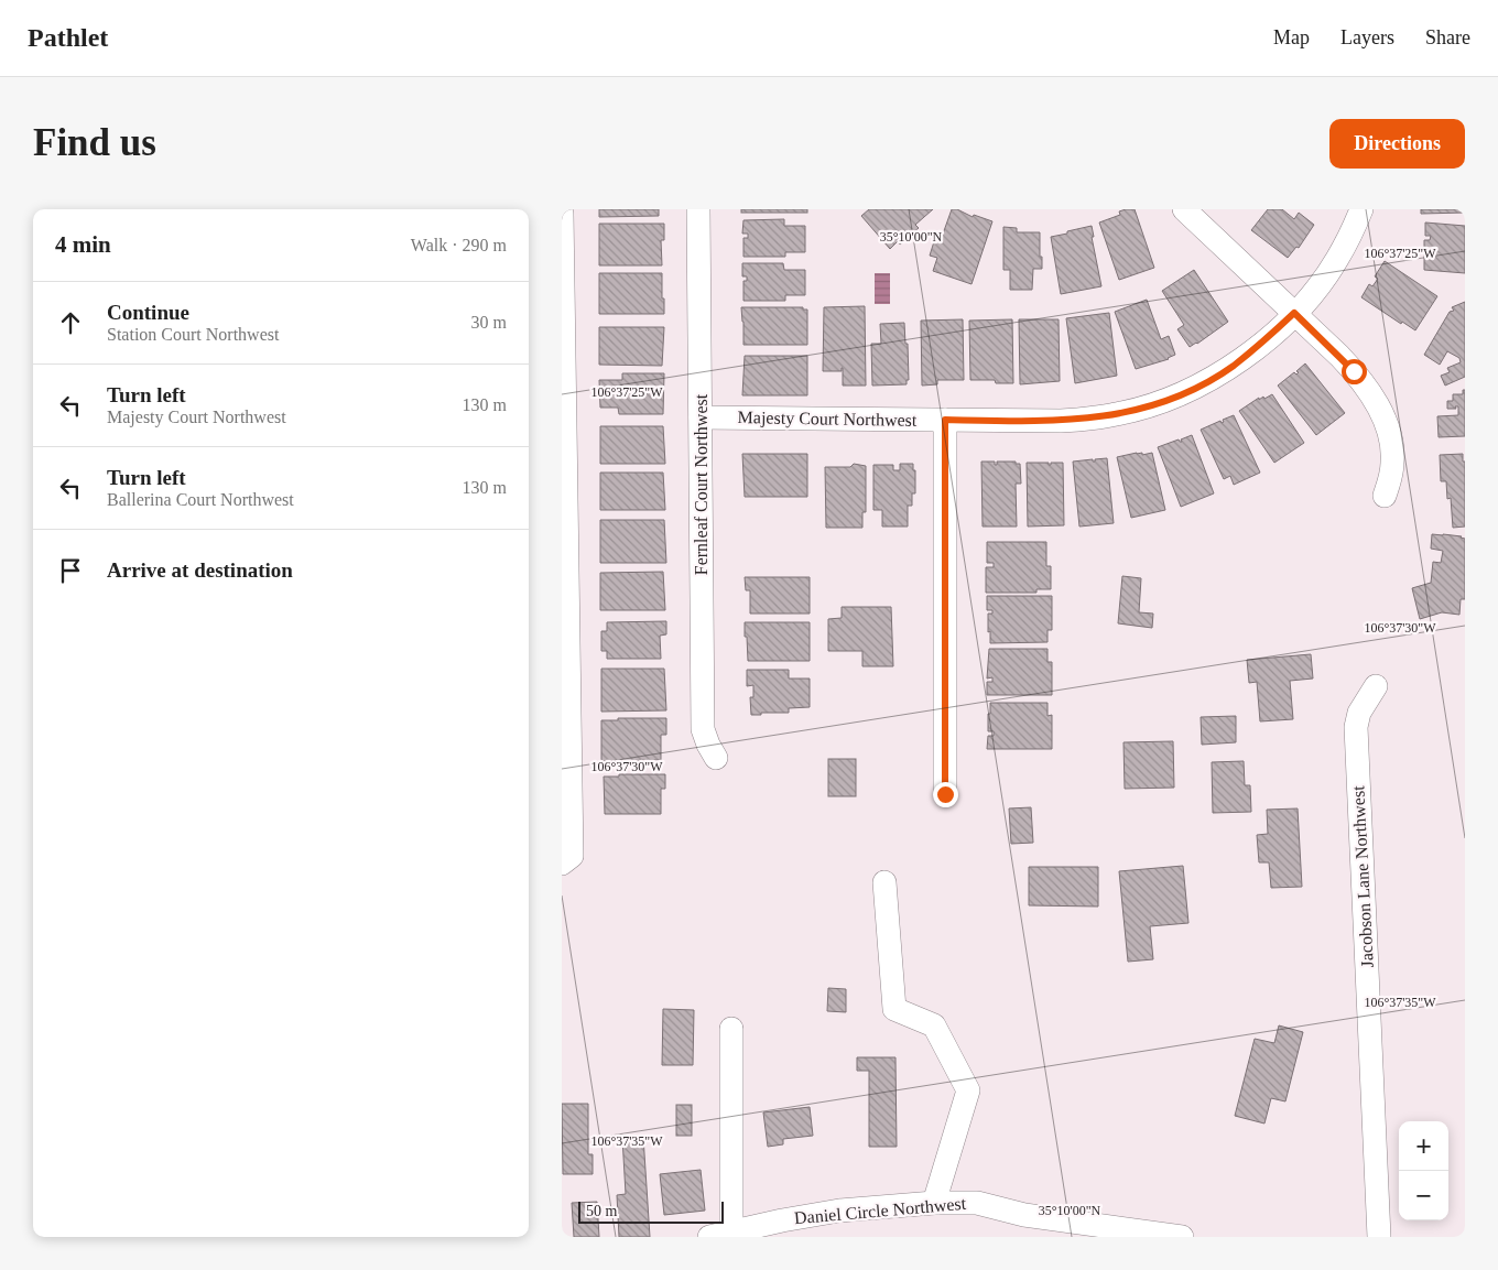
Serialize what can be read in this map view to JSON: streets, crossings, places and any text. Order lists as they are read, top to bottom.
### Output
{
  "streets": {
    "street": [
      "Majesty Court Northwest",
      "Fernleaf Court Northwest",
      "Jacobson Lane Northwest",
      "Daniel Circle Northwest"
    ]
  },
  "crossings": [
    ["Majesty Court Northwest", "Fernleaf Court Northwest"]
  ],
  "scale_bar": "50 m",
  "page": {
    "header": "Pathlet",
    "nav": ["Map", "Layers", "Share"],
    "buttons": "Directions",
    "title": "Find us",
    "heading": ["4 min", "Walk · 290 m"],
    "list": [
      ["Continue", "Station Court Northwest", "30 m"],
      ["Turn left", "Majesty Court Northwest", "130 m"],
      ["Turn left", "Ballerina Court Northwest", "130 m"],
      "Arrive at destination"
    ],
    "map_buttons": ["+", "−"],
    "scale": "50 m"
  },
  "coordinates": [
    "35°10'00\"N",
    "106°37'25\"W",
    "106°37'30\"W",
    "106°37'35\"W"
  ]
}
